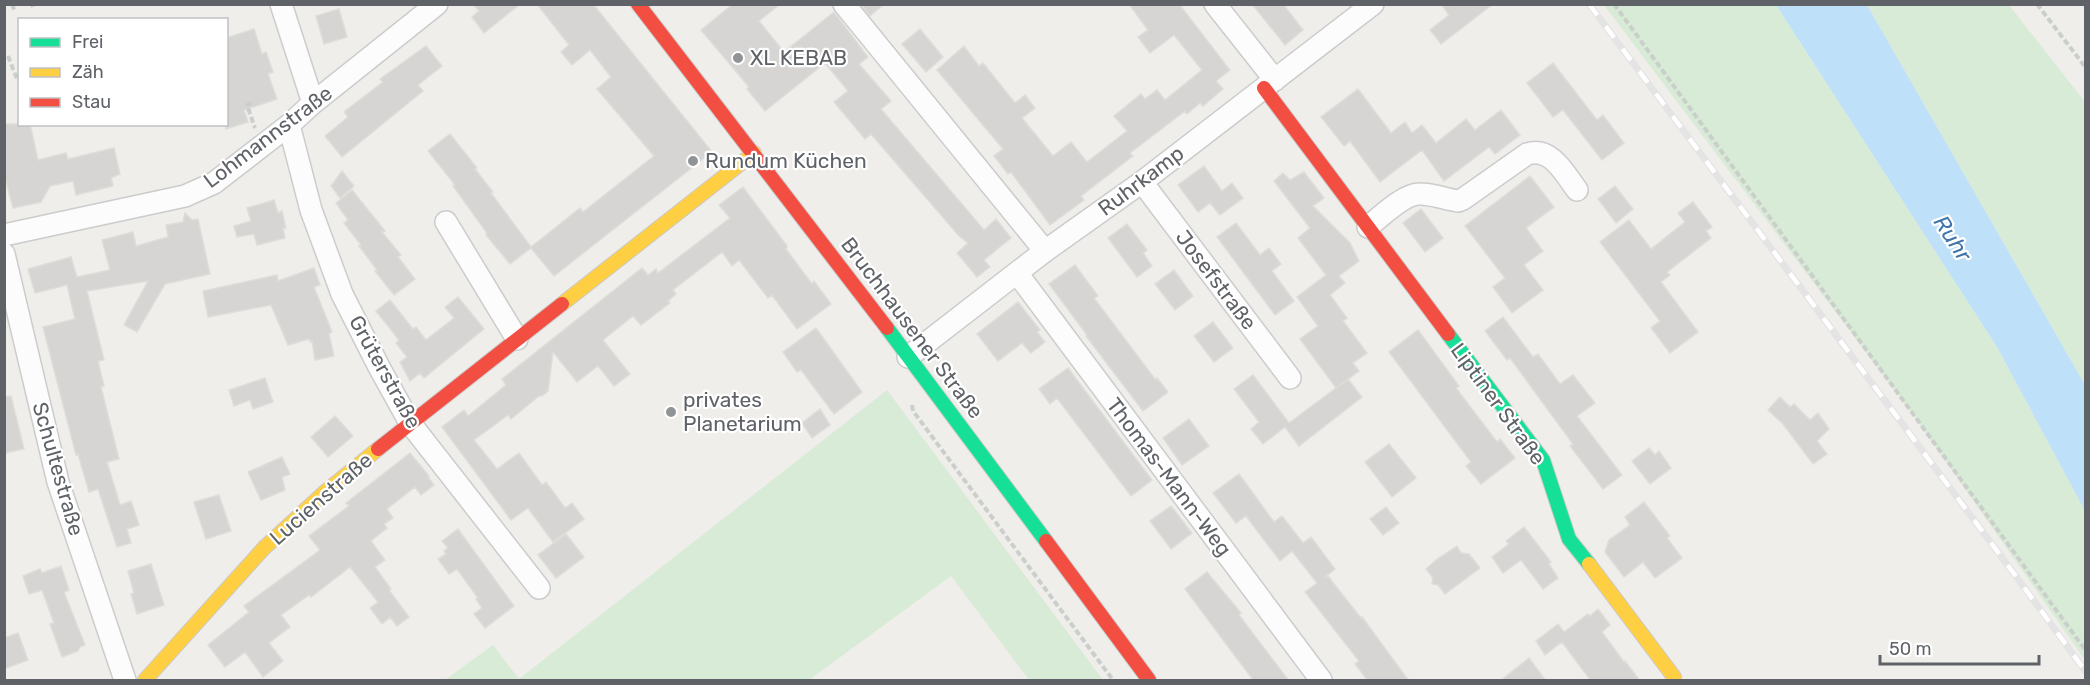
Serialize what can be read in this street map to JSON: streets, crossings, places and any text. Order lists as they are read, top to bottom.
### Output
{
  "streets": {
    "street": [
      "Lohmannstraße",
      "Ruhrkamp",
      "Josefstraße",
      "Bruchhausener Straße",
      "Grüterstraße",
      "Liptiner Straße",
      "Schultestraße",
      "Thomas-Mann-Weg",
      "Lucienstraße"
    ]
  },
  "crossings": [
    ["Lohmannstraße", "Grüterstraße"],
    ["Ruhrkamp", "Josefstraße"],
    ["Ruhrkamp", "Bruchhausener Straße"],
    ["Ruhrkamp", "Liptiner Straße"],
    ["Ruhrkamp", "Thomas-Mann-Weg"],
    ["Bruchhausener Straße", "Lucienstraße"],
    ["Grüterstraße", "Lucienstraße"]
  ],
  "water": ["Ruhr"],
  "places": ["XL KEBAB", "Rundum Küchen", "privates Planetarium"],
  "legend": ["Frei", "Zäh", "Stau"],
  "scale_bar": "50 m"
}
